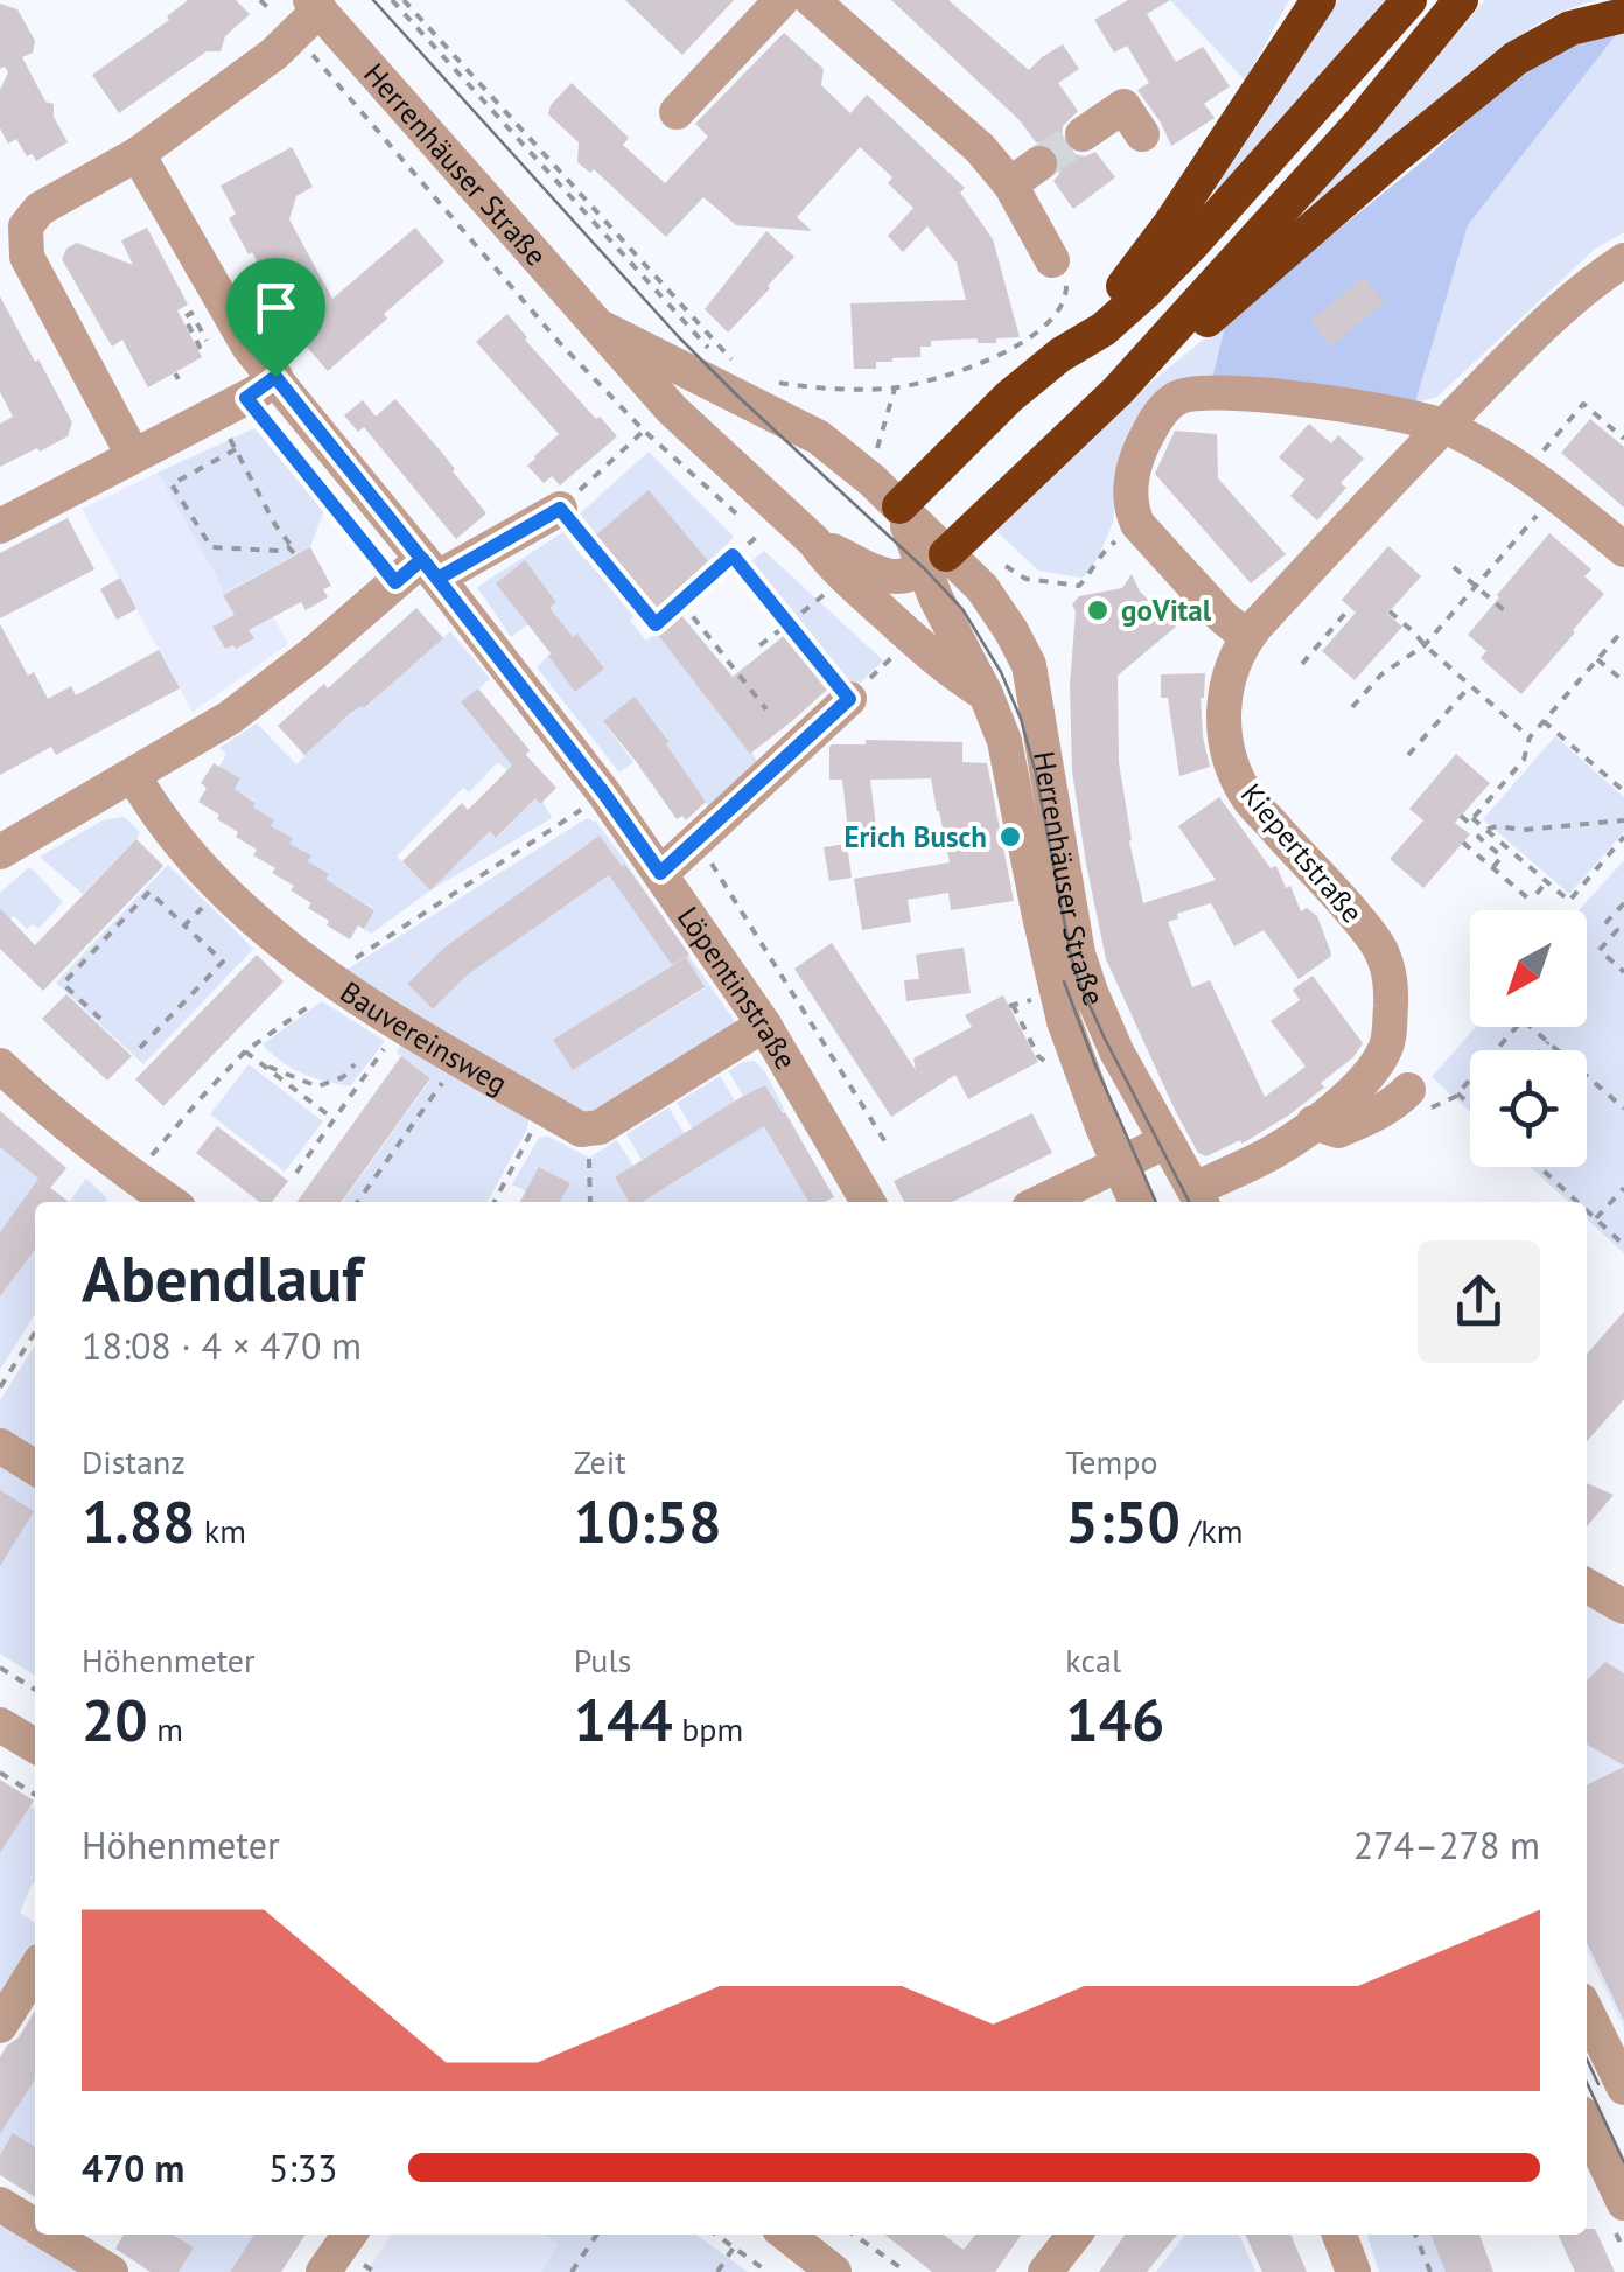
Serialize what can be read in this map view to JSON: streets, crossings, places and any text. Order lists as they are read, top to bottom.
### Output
{
  "streets": {
    "street": [
      "Herrenhäuser Straße",
      "Kiepertstraße",
      "Löpentinstraße",
      "Bauvereinsweg"
    ]
  },
  "crossings": [
    ["Herrenhäuser Straße", "Kiepertstraße"]
  ],
  "places": ["goVital", "Erich Busch"],
  "north": "bottom left",
  "page": {
    "heading": ["Abendlauf", "18:08 · 4 × 470 m"],
    "stats": [
      ["Distanz", "1.88 km"],
      ["Zeit", "10:58"],
      ["Tempo", "5:50 /km"],
      ["Höhenmeter", "20 m"],
      ["Puls", "144 bpm"],
      ["kcal", "146"]
    ],
    "chart": ["Höhenmeter", "274–278 m"],
    "list": [
      {
        "name": "470 m",
        "note": "5:33"
      }
    ]
  }
}
